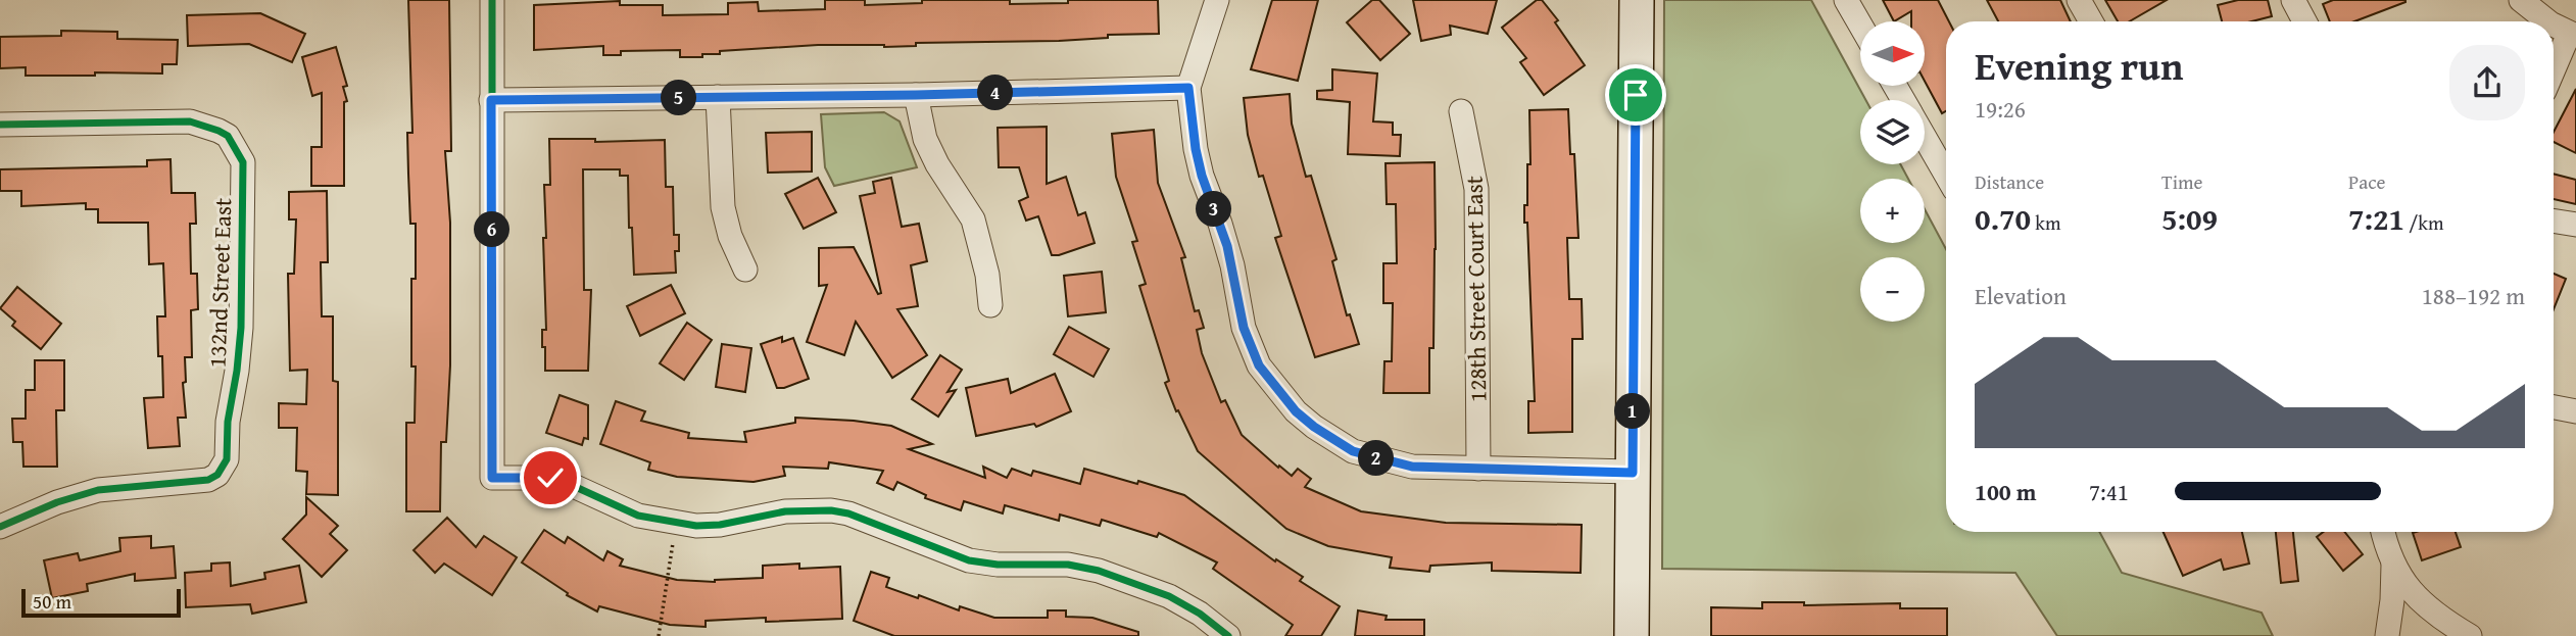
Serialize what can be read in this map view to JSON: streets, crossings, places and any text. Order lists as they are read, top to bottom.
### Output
{
  "streets": {
    "street": ["132nd Street East", "128th Street Court East"]
  },
  "scale_bar": "50 m",
  "north": "right",
  "page": {
    "map_buttons": ["+", "−"],
    "heading": ["Evening run", "19:26"],
    "pins": [
      "4",
      "5",
      "3",
      "6",
      "1",
      "2"
    ],
    "stats": [
      ["Distance", "0.70 km"],
      ["Time", "5:09"],
      ["Pace", "7:21 /km"]
    ],
    "chart": ["Elevation", "188–192 m"],
    "list": [
      {
        "name": "100 m",
        "note": "7:41"
      }
    ],
    "scale": "50 m"
  }
}
